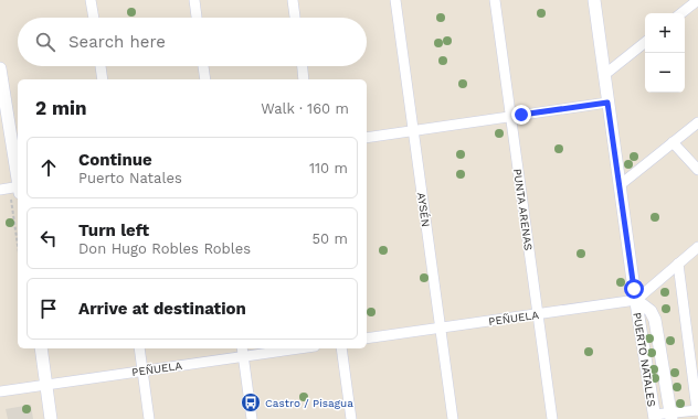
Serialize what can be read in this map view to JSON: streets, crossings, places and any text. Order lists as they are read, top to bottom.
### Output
{
  "streets": {
    "street": [
      "AYSÉN",
      "PUNTA ARENAS",
      "PEÑUELA",
      "PUERTO NATALES"
    ]
  },
  "crossings": [
    ["AYSÉN", "PEÑUELA"],
    ["PUNTA ARENAS", "PEÑUELA"],
    ["PEÑUELA", "PUERTO NATALES"]
  ],
  "places": {
    "bus stop": ["Castro / Pisagua"]
  },
  "page": {
    "map_buttons": ["+", "−"],
    "search": "Search here",
    "heading": ["2 min", "Walk · 160 m"],
    "list": [
      ["Continue", "Puerto Natales", "110 m"],
      ["Turn left", "Don Hugo Robles Robles", "50 m"],
      "Arrive at destination"
    ]
  }
}
